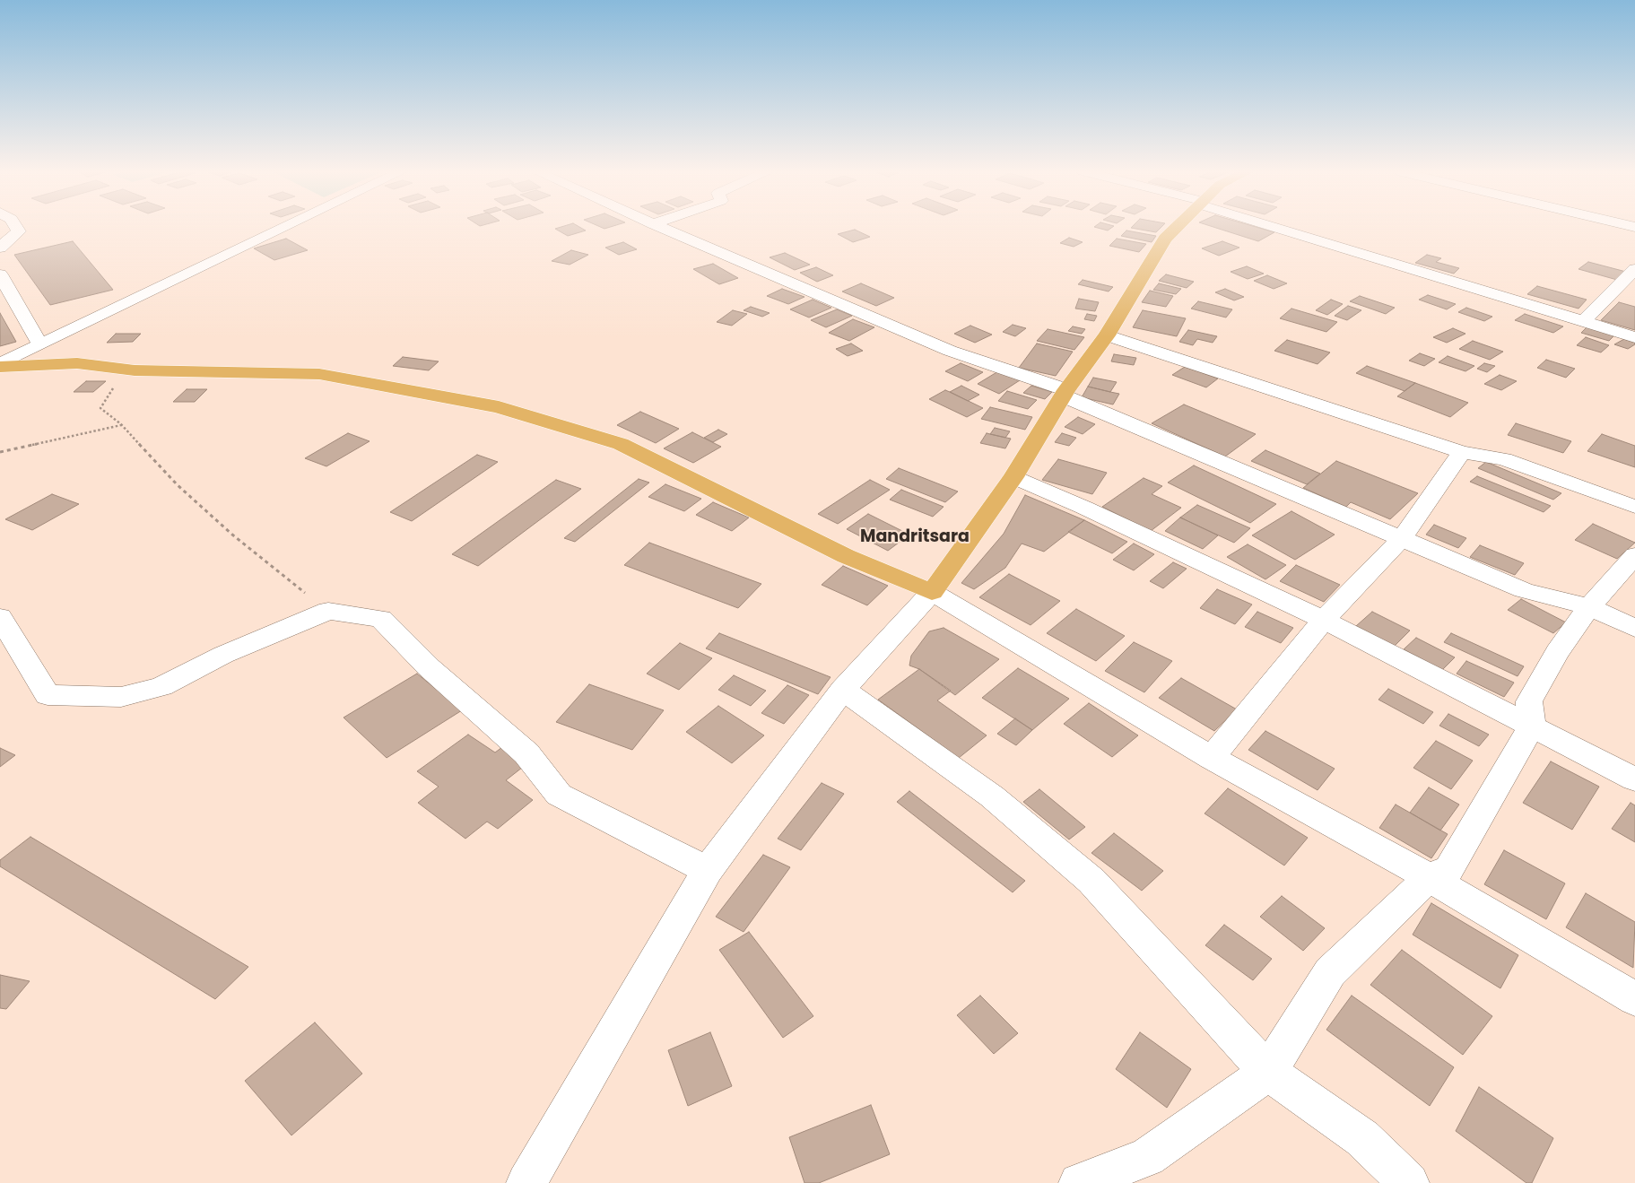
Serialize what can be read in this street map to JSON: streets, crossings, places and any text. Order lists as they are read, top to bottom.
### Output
{
  "districts": ["Mandritsara"]
}
